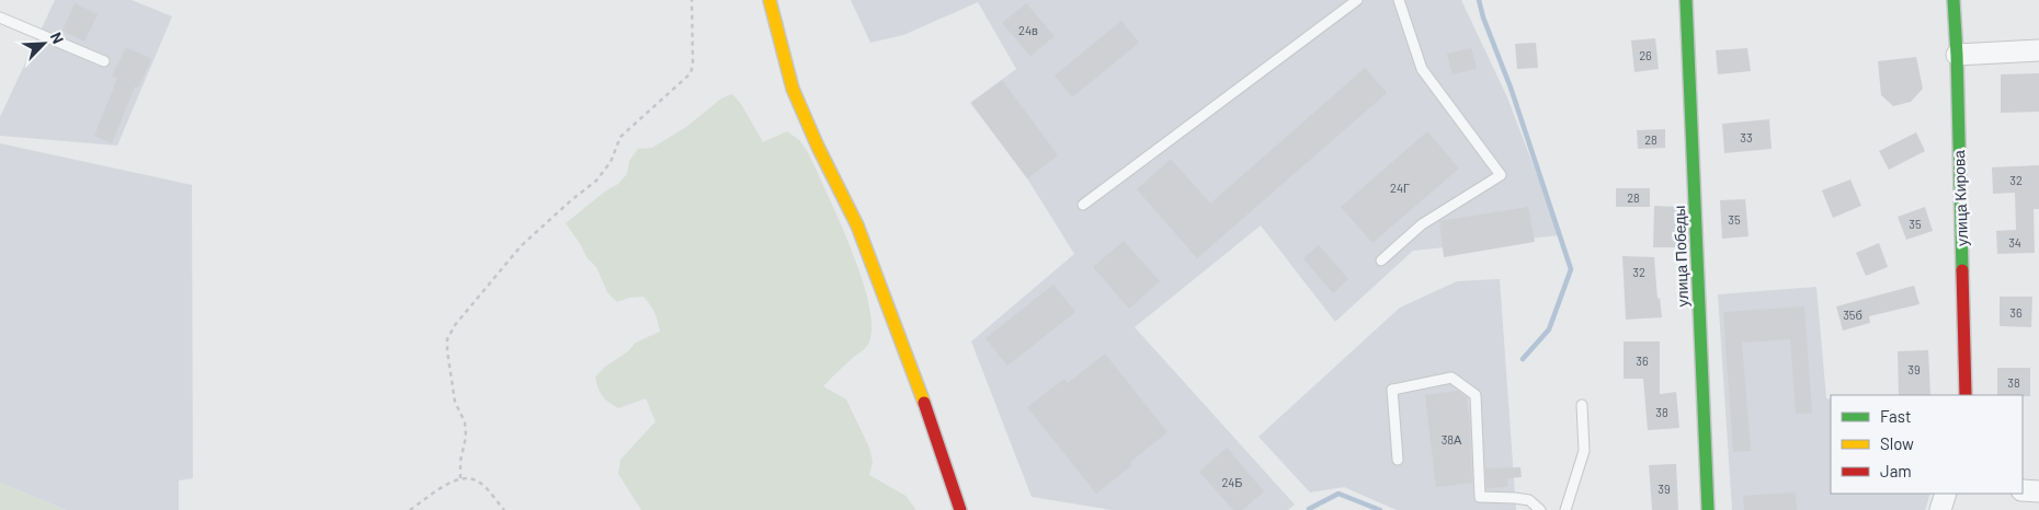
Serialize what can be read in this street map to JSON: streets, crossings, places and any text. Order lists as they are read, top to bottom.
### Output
{
  "streets": {
    "street": ["улица Кирова", "улица Победы"]
  },
  "house_numbers": [
    "24в",
    "26",
    "33",
    "28",
    "32",
    "24Г",
    "28",
    "35",
    "35",
    "34",
    "32",
    "36",
    "35б",
    "36",
    "39",
    "38",
    "38",
    "38А",
    "24Б",
    "39"
  ],
  "legend": ["Fast", "Slow", "Jam"],
  "north": "top right"
}
